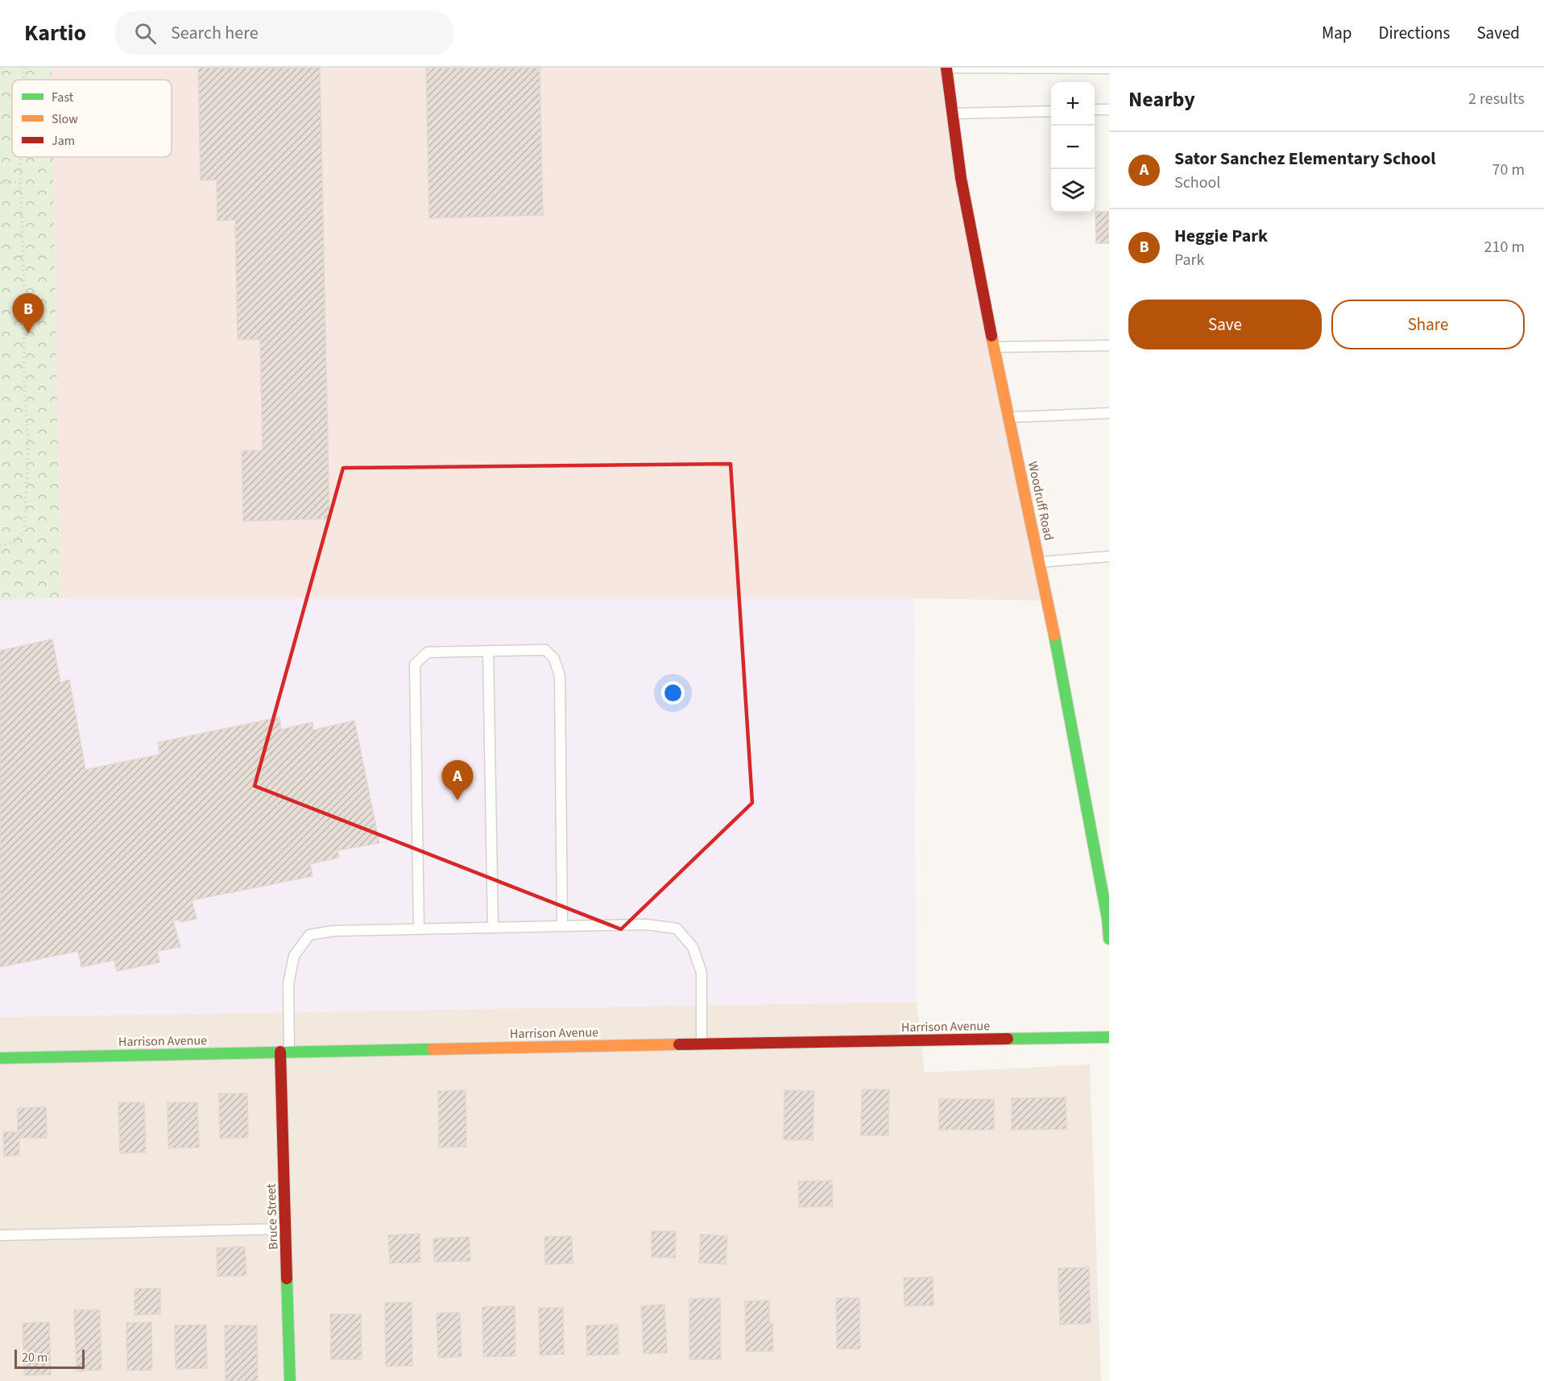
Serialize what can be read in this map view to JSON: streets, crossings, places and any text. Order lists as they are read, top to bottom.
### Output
{
  "streets": {
    "street": ["Woodruff Road", "Harrison Avenue", "Bruce Street"]
  },
  "crossings": [
    ["Harrison Avenue", "Bruce Street"]
  ],
  "legend": ["Fast", "Slow", "Jam"],
  "scale_bar": "20 m",
  "page": {
    "header": "Kartio",
    "search": "Search here",
    "nav": ["Map", "Directions", "Saved"],
    "heading": ["Nearby", "2 results"],
    "map_buttons": ["+", "−"],
    "list": [
      {
        "mark": "A",
        "name": "Sator Sanchez Elementary School",
        "note": "School",
        "value": "70 m"
      },
      {
        "mark": "B",
        "name": "Heggie Park",
        "note": "Park",
        "value": "210 m"
      }
    ],
    "buttons": ["Save", "Share"],
    "pins": ["B", "A"],
    "scale": "20 m"
  }
}
